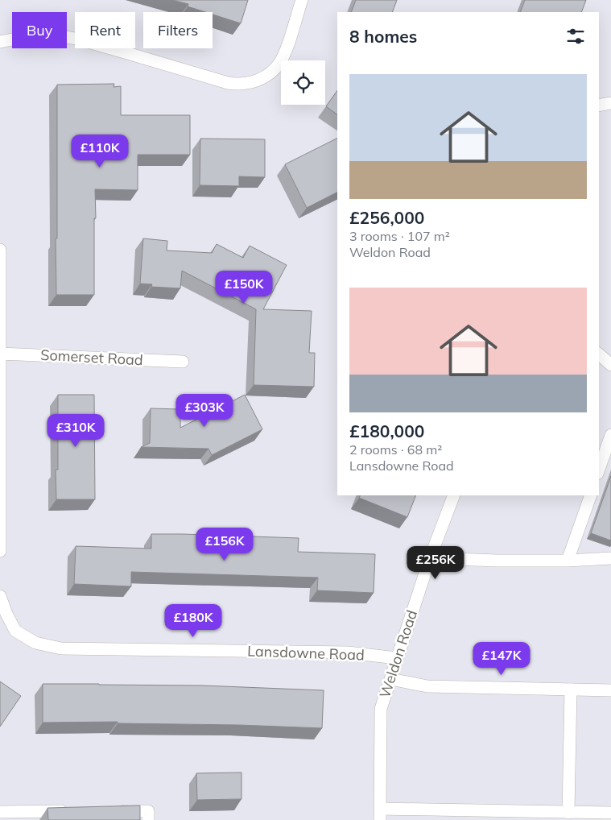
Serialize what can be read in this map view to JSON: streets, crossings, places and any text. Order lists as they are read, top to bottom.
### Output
{
  "streets": {
    "street": ["Somerset Road", "Lansdowne Road", "Weldon Road"]
  },
  "crossings": [
    ["Lansdowne Road", "Weldon Road"]
  ],
  "page": {
    "chip": ["Buy", "Rent", "Filters"],
    "heading": "8 homes",
    "list": [
      {
        "name": "£256,000",
        "note": "3 rooms · 107 m² · Weldon Road"
      },
      {
        "name": "£180,000",
        "note": "2 rooms · 68 m² · Lansdowne Road"
      }
    ],
    "price": [
      "£110K",
      "£150K",
      "£303K",
      "£310K",
      "£156K",
      "£256K",
      "£180K",
      "£147K"
    ]
  }
}
